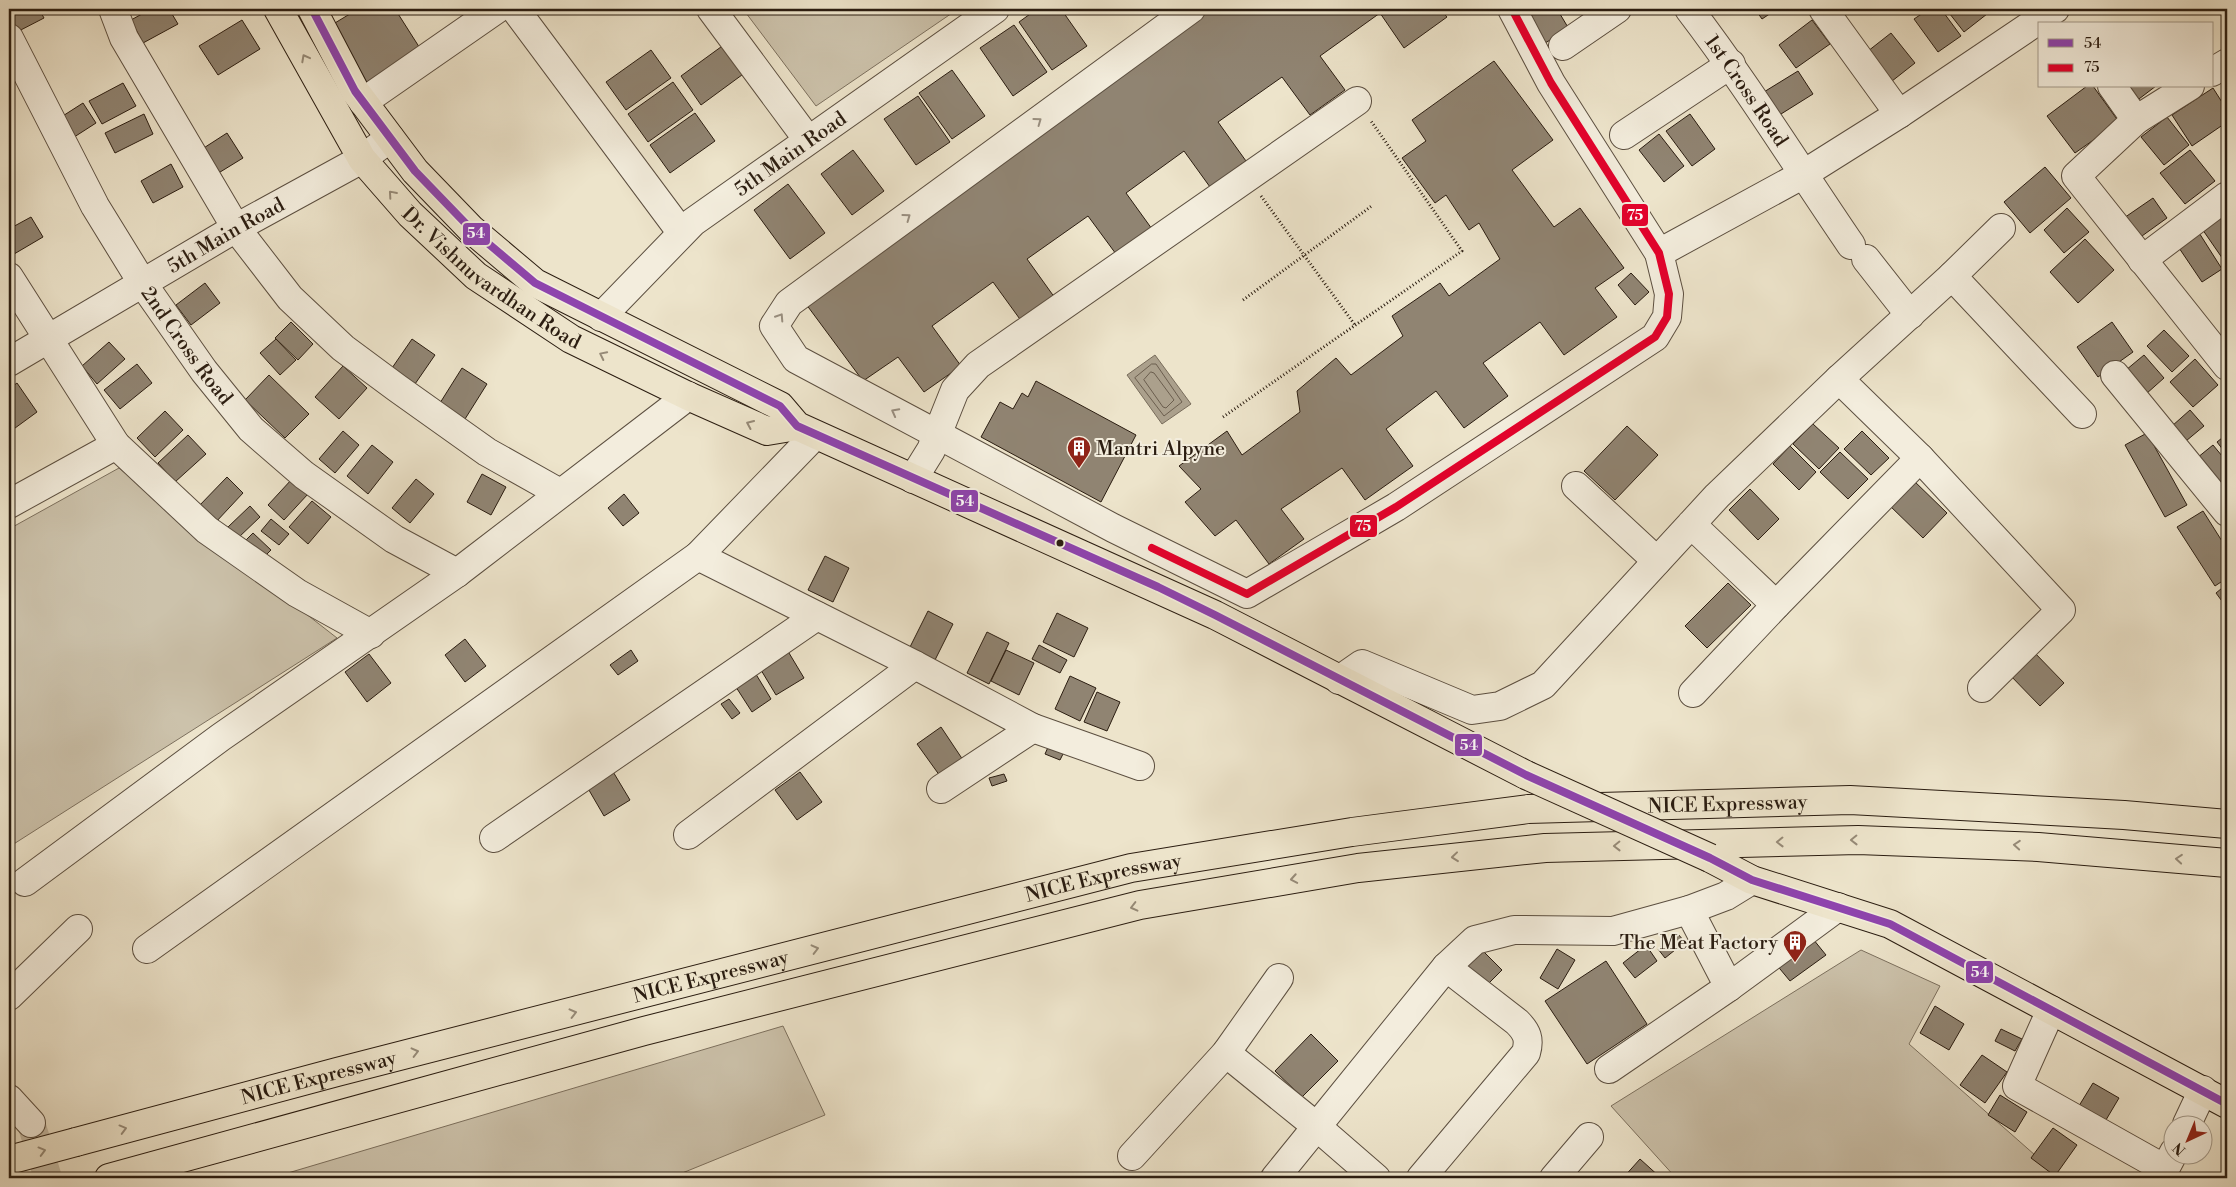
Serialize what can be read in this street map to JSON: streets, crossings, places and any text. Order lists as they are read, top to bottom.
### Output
{
  "streets": {
    "main road": ["Dr. Vishnuvardhan Road", "NICE Expressway"],
    "street": ["1st Cross Road", "5th Main Road", "2nd Cross Road"]
  },
  "crossings": [
    ["5th Main Road", "Dr. Vishnuvardhan Road"],
    ["5th Main Road", "2nd Cross Road"]
  ],
  "places": {
    "building": ["Mantri Alpyne", "The Meat Factory"]
  },
  "lines": ["transit line 54", "transit line 75"],
  "legend": ["54", "75"],
  "north": "bottom left"
}
